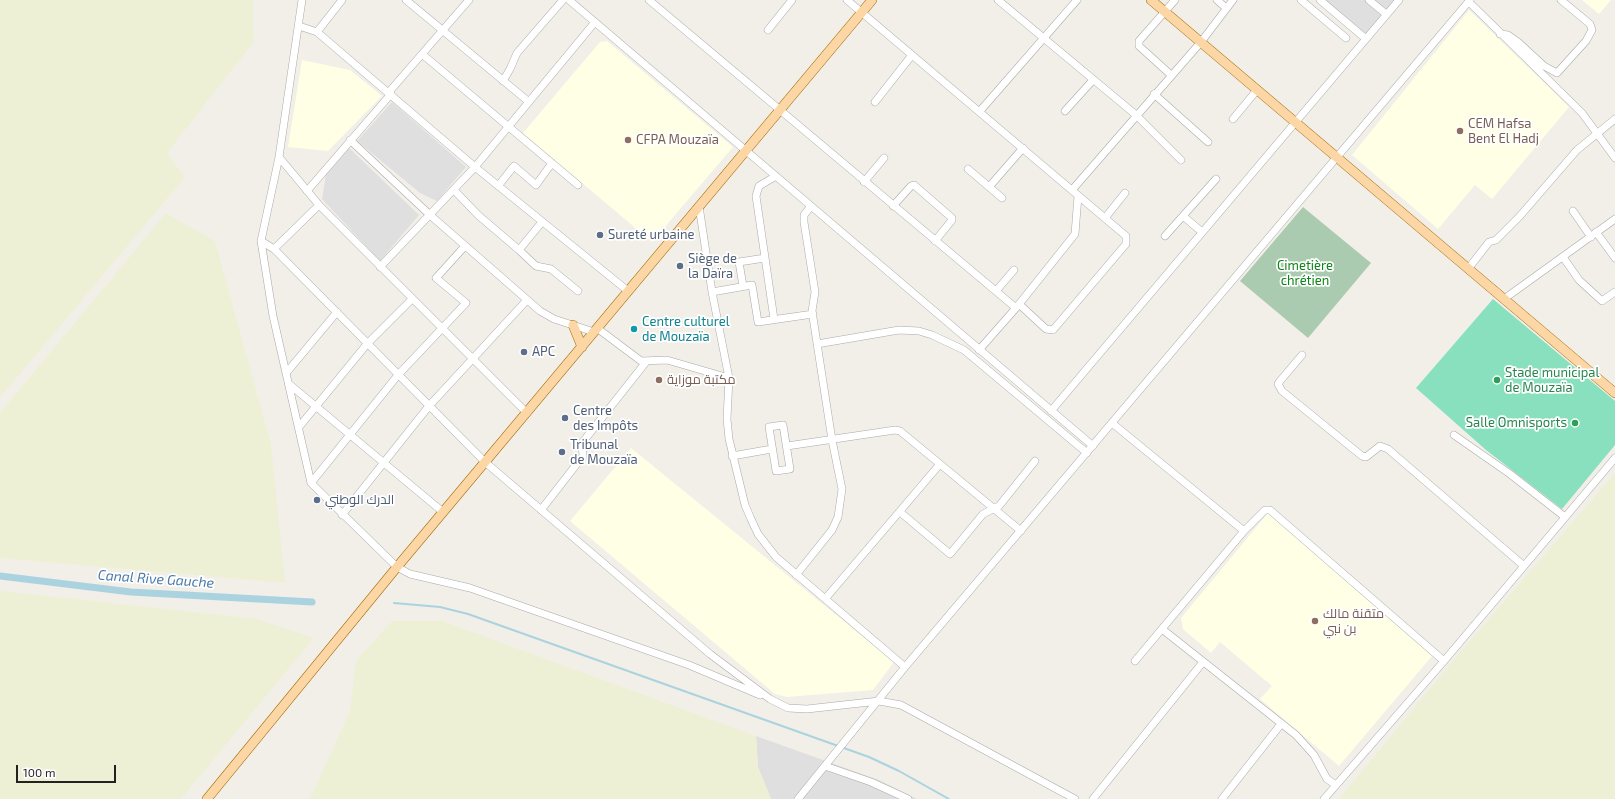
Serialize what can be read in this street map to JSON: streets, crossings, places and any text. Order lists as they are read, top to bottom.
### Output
{
  "water": ["Canal Rive Gauche"],
  "parks": ["Cimetière chrétien"],
  "places": [
    "CEM Hafsa Bent El Hadj",
    "CFPA Mouzaïa",
    "Sureté urbaine",
    "Siège de la Daïra",
    "Centre culturel de Mouzaïa",
    "APC",
    "مكتبة موزاية",
    "Stade municipal de Mouzaïa",
    "Centre des Impôts",
    "Salle Omnisports",
    "Tribunal de Mouzaïa",
    "الدرك الوطني",
    "متقنة مالك بن نبي"
  ],
  "scale_bar": "100 m"
}
